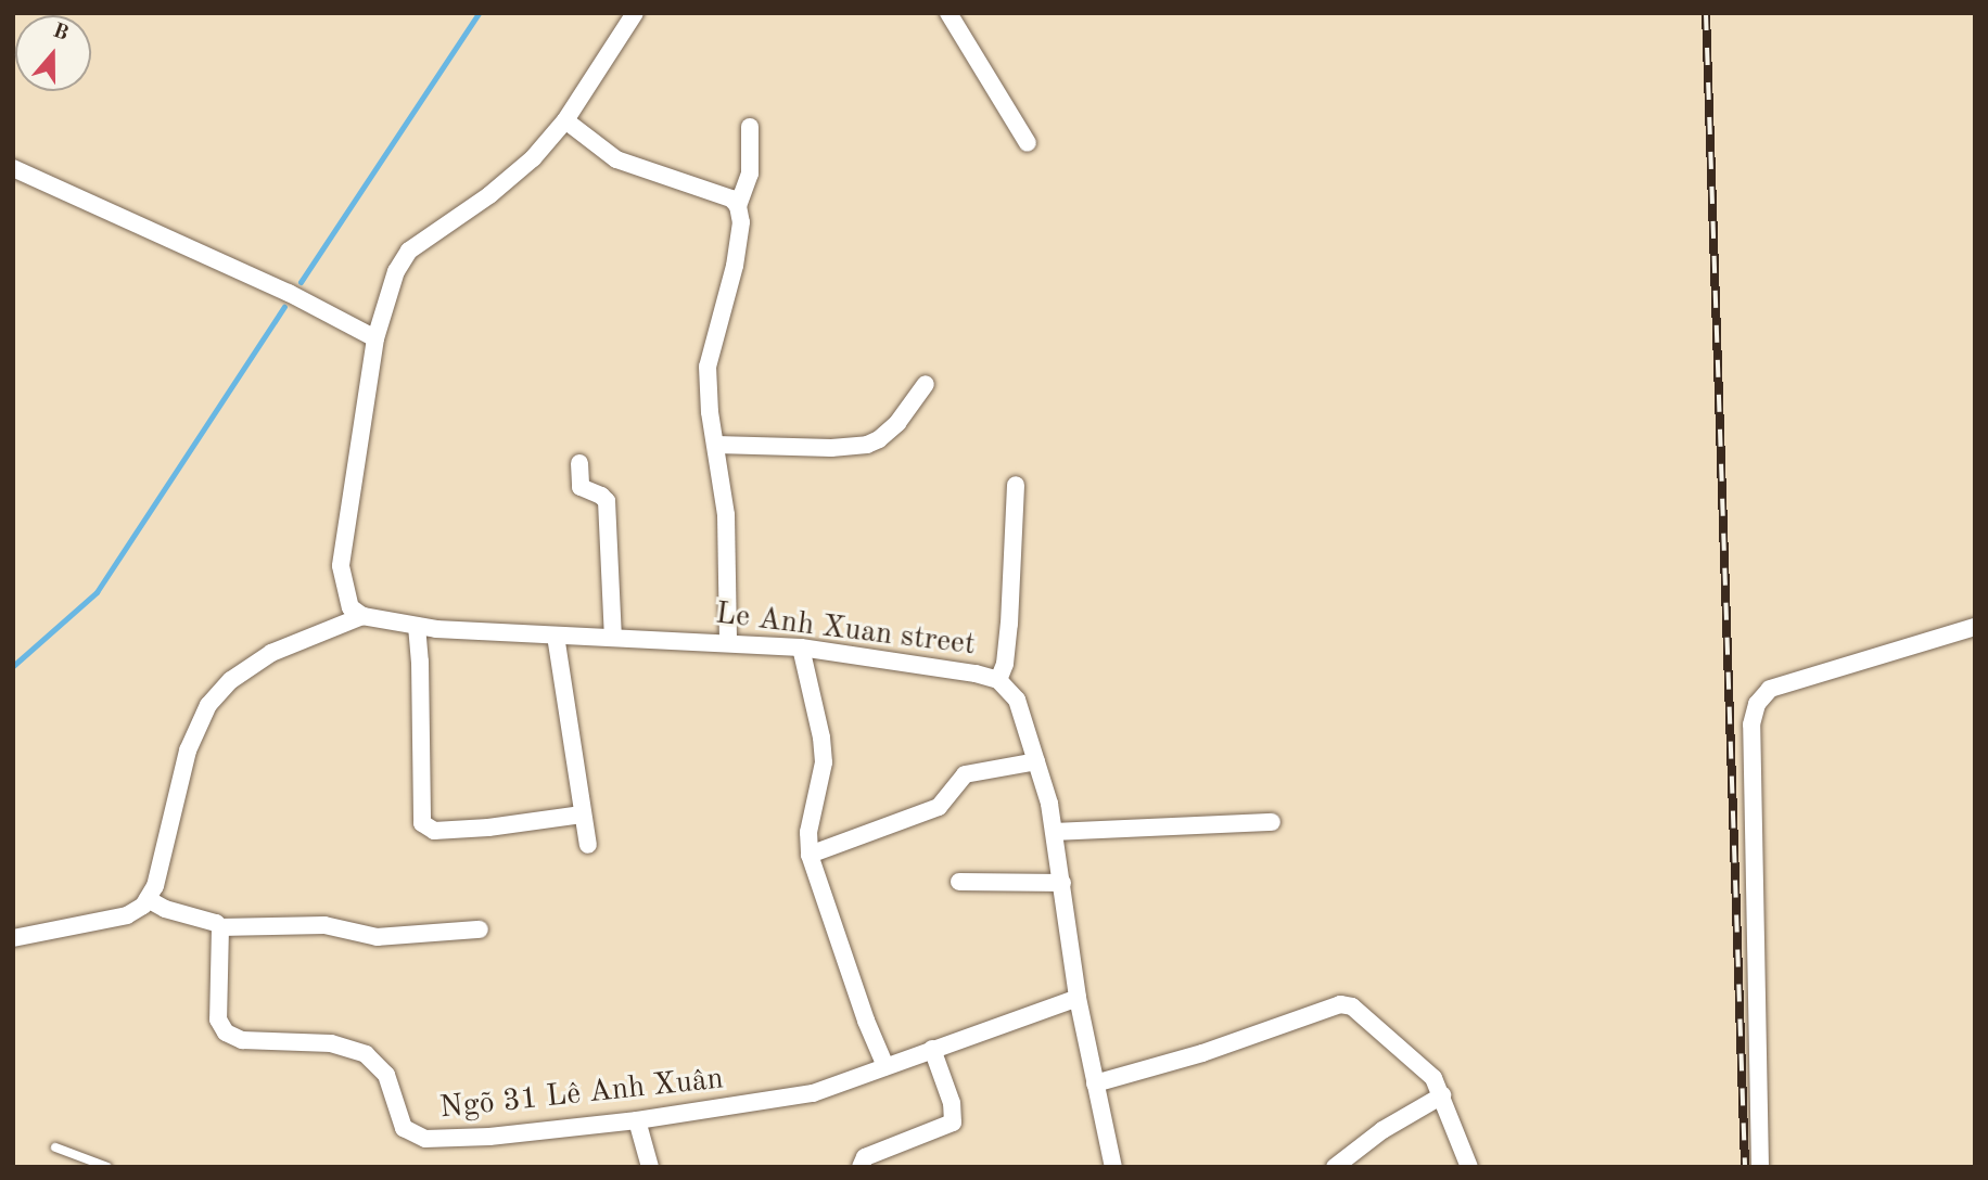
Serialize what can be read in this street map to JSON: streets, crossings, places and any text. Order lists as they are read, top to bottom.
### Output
{
  "streets": {
    "street": ["Le Anh Xuan street", "Ngõ 31 Lê Anh Xuân"]
  },
  "crossings": [
    ["Le Anh Xuan street", "Ngõ 31 Lê Anh Xuân"]
  ],
  "north": "top"
}
